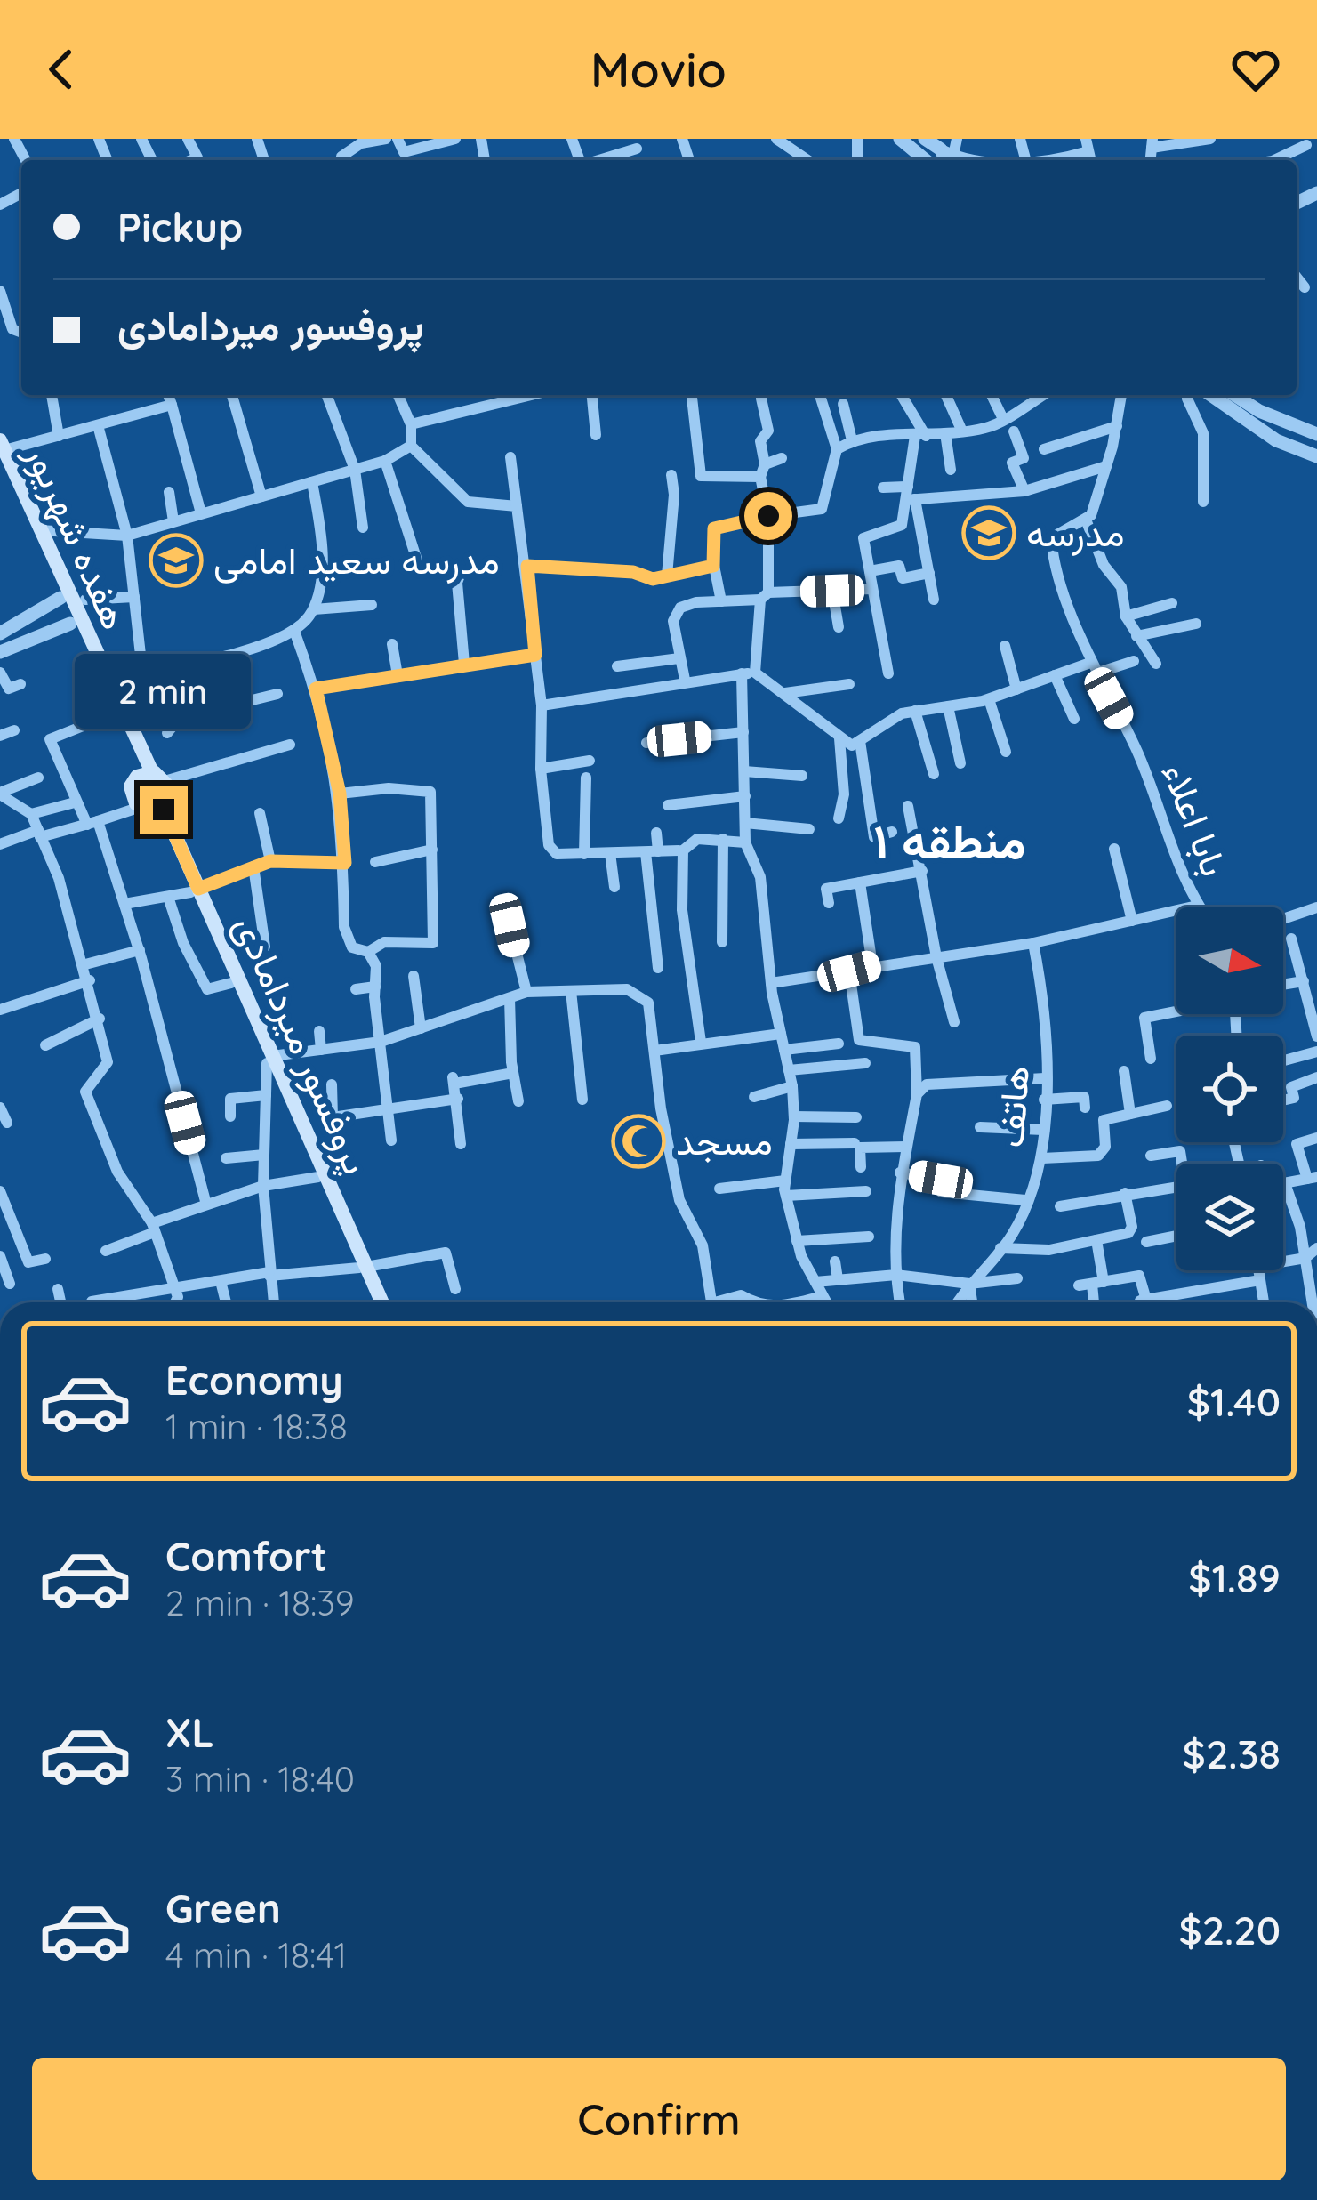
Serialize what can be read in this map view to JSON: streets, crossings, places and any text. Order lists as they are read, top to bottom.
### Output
{
  "streets": {
    "main road": ["هفده شهریور", "پروفسور میردامادی"],
    "street": ["بابا اعلاء", "هاتف"]
  },
  "districts": ["منطقه ۱"],
  "places": {
    "school or university": ["مدرسه", "مدرسه سعید امامی"],
    "mosque": ["مسجد"]
  },
  "north": "right",
  "page": {
    "header": "Movio",
    "banner": ["Pickup", "پروفسور میردامادی"],
    "bubble": "2 min",
    "list": [
      {
        "name": "Economy",
        "note": "1 min · 18:38",
        "value": "$1.40"
      },
      {
        "name": "Comfort",
        "note": "2 min · 18:39",
        "value": "$1.89"
      },
      {
        "name": "XL",
        "note": "3 min · 18:40",
        "value": "$2.38"
      },
      {
        "name": "Green",
        "note": "4 min · 18:41",
        "value": "$2.20"
      }
    ],
    "buttons": "Confirm"
  }
}
